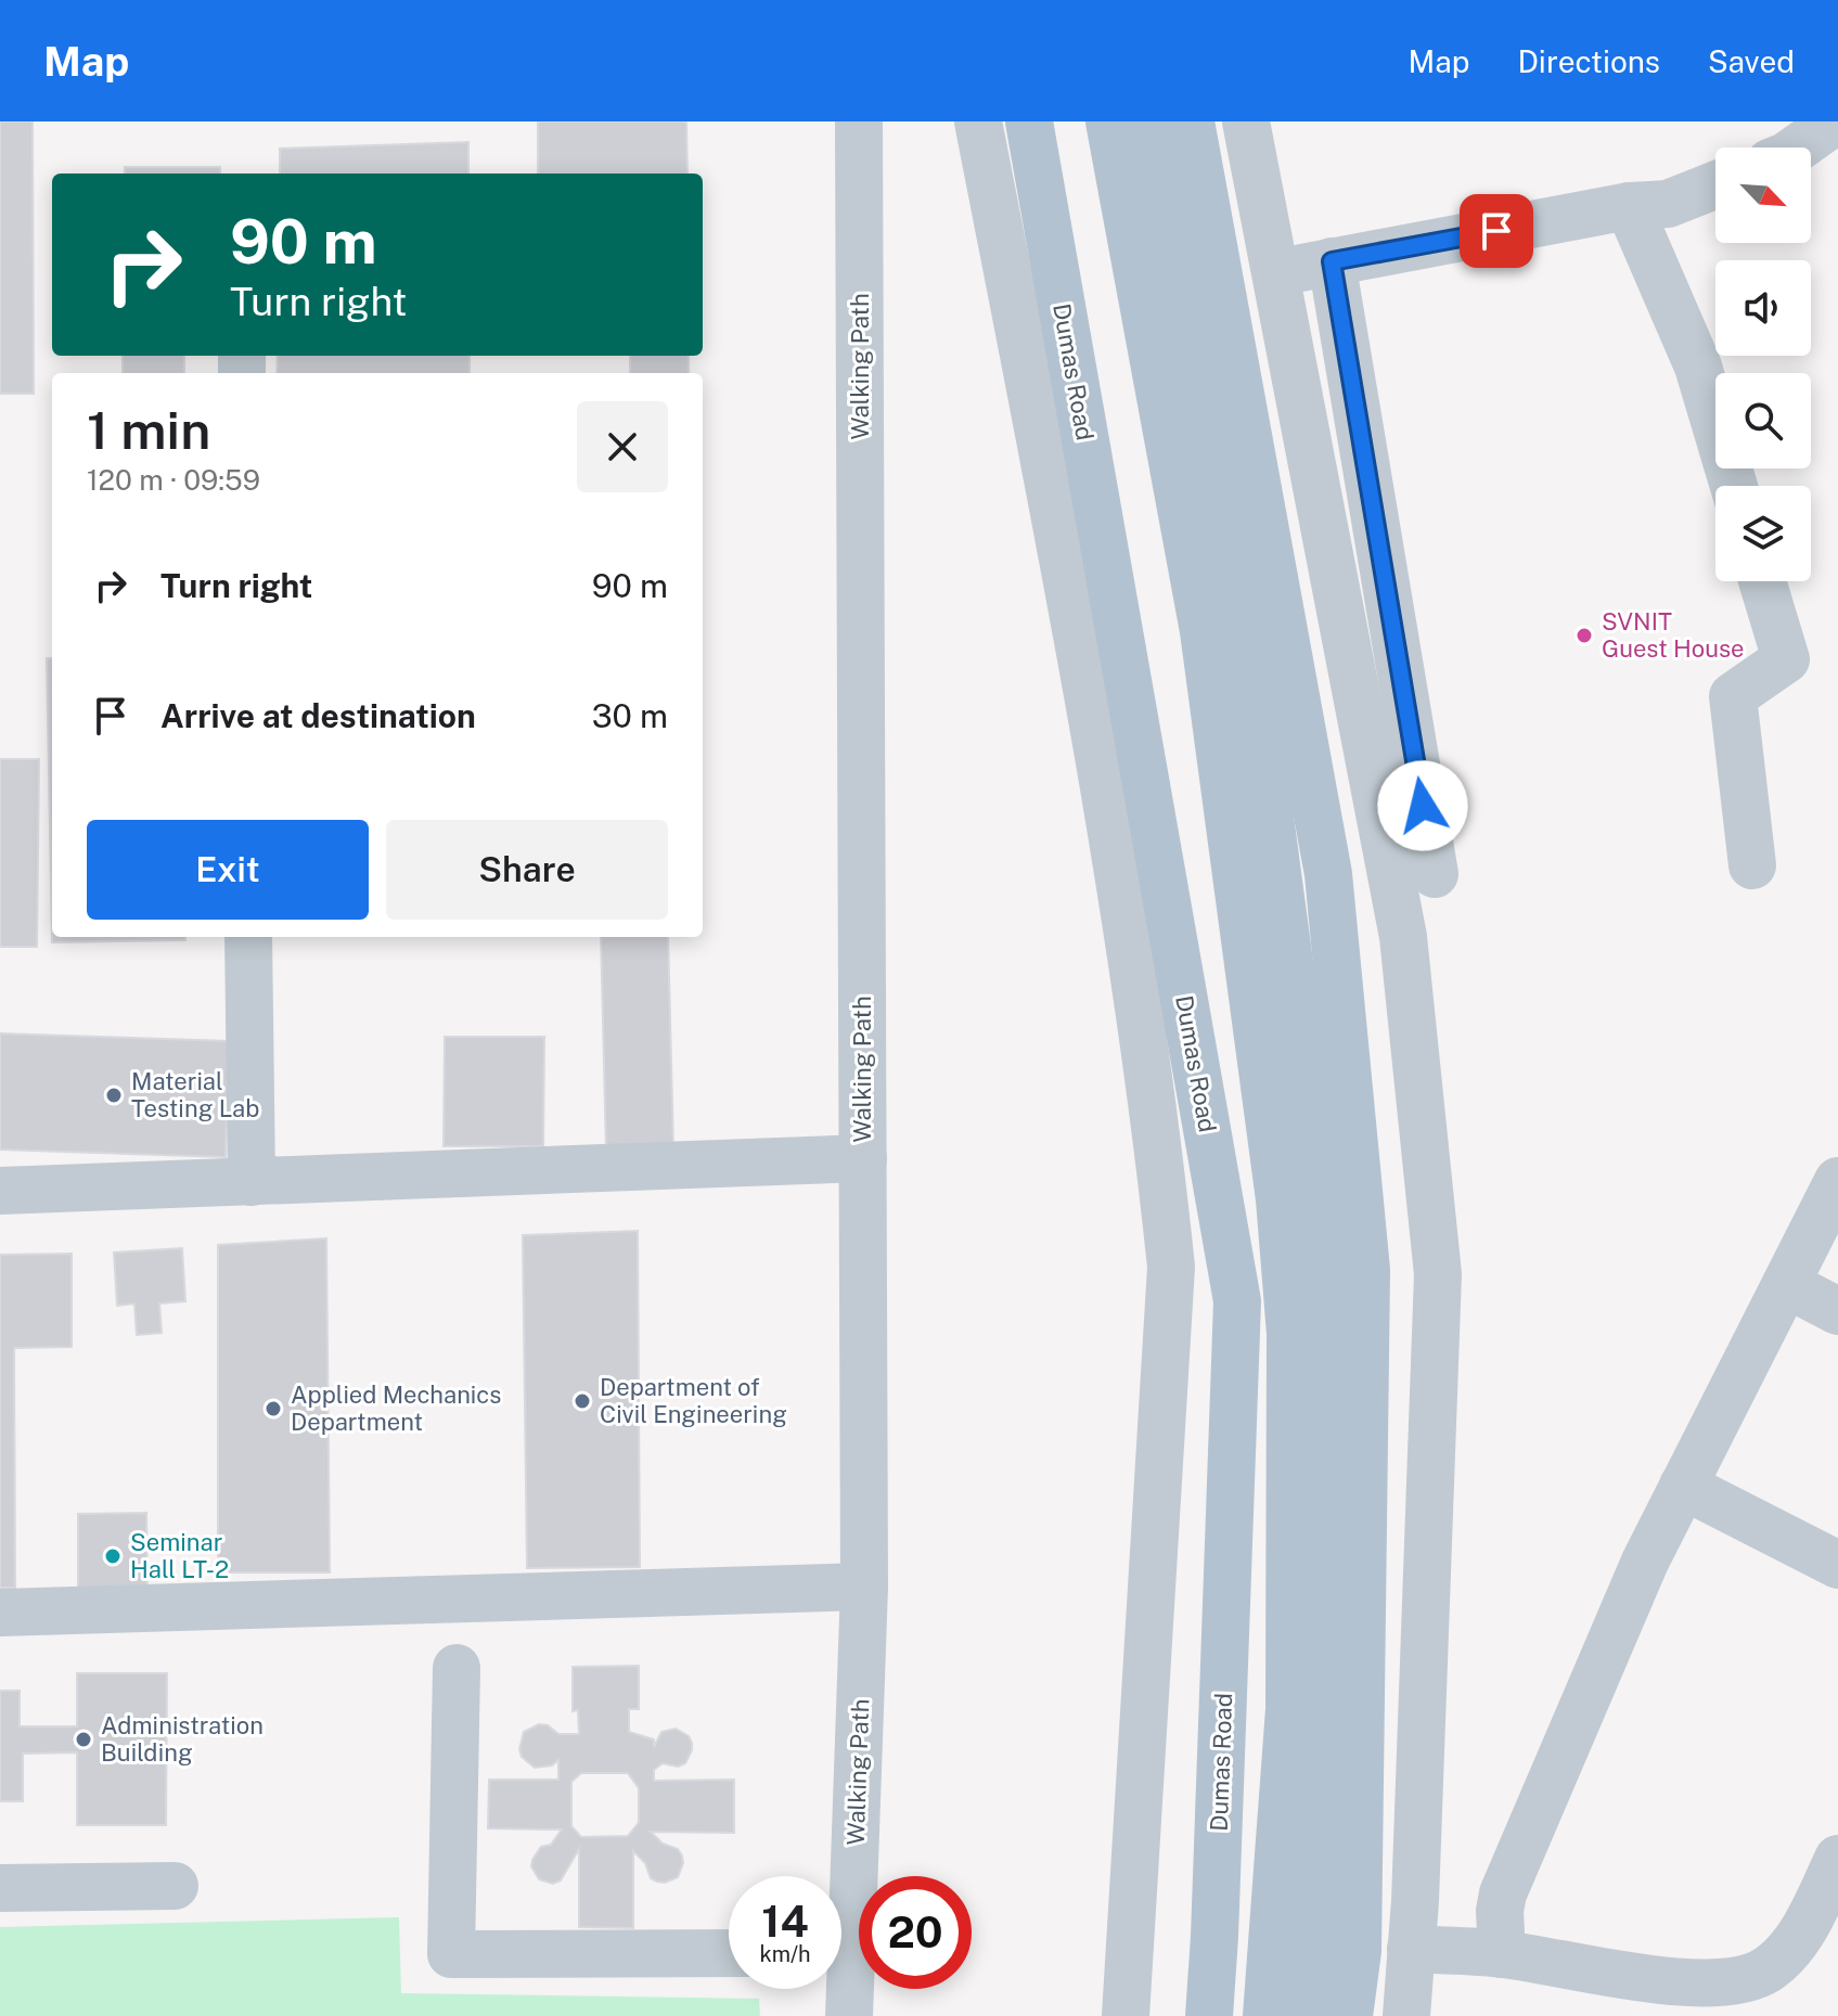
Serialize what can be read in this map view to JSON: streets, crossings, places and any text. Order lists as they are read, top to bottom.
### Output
{
  "streets": {
    "main road": ["Dumas Road"],
    "street": ["Walking Path"]
  },
  "places": [
    "SVNIT Guest House",
    "Material Testing Lab",
    "Department of Civil Engineering",
    "Applied Mechanics Department",
    "Seminar Hall LT-2",
    "Administration Building"
  ],
  "north": "bottom right",
  "page": {
    "header": "Map",
    "nav": ["Map", "Directions", "Saved"],
    "turn": ["90 m", "Turn right"],
    "heading": ["1 min", "120 m · 09:59"],
    "list": [
      {
        "name": "Turn right",
        "value": "90 m"
      },
      {
        "name": "Arrive at destination",
        "value": "30 m"
      }
    ],
    "buttons": ["Exit", "Share"],
    "speed": "14 km/h",
    "limit": "20"
  }
}
